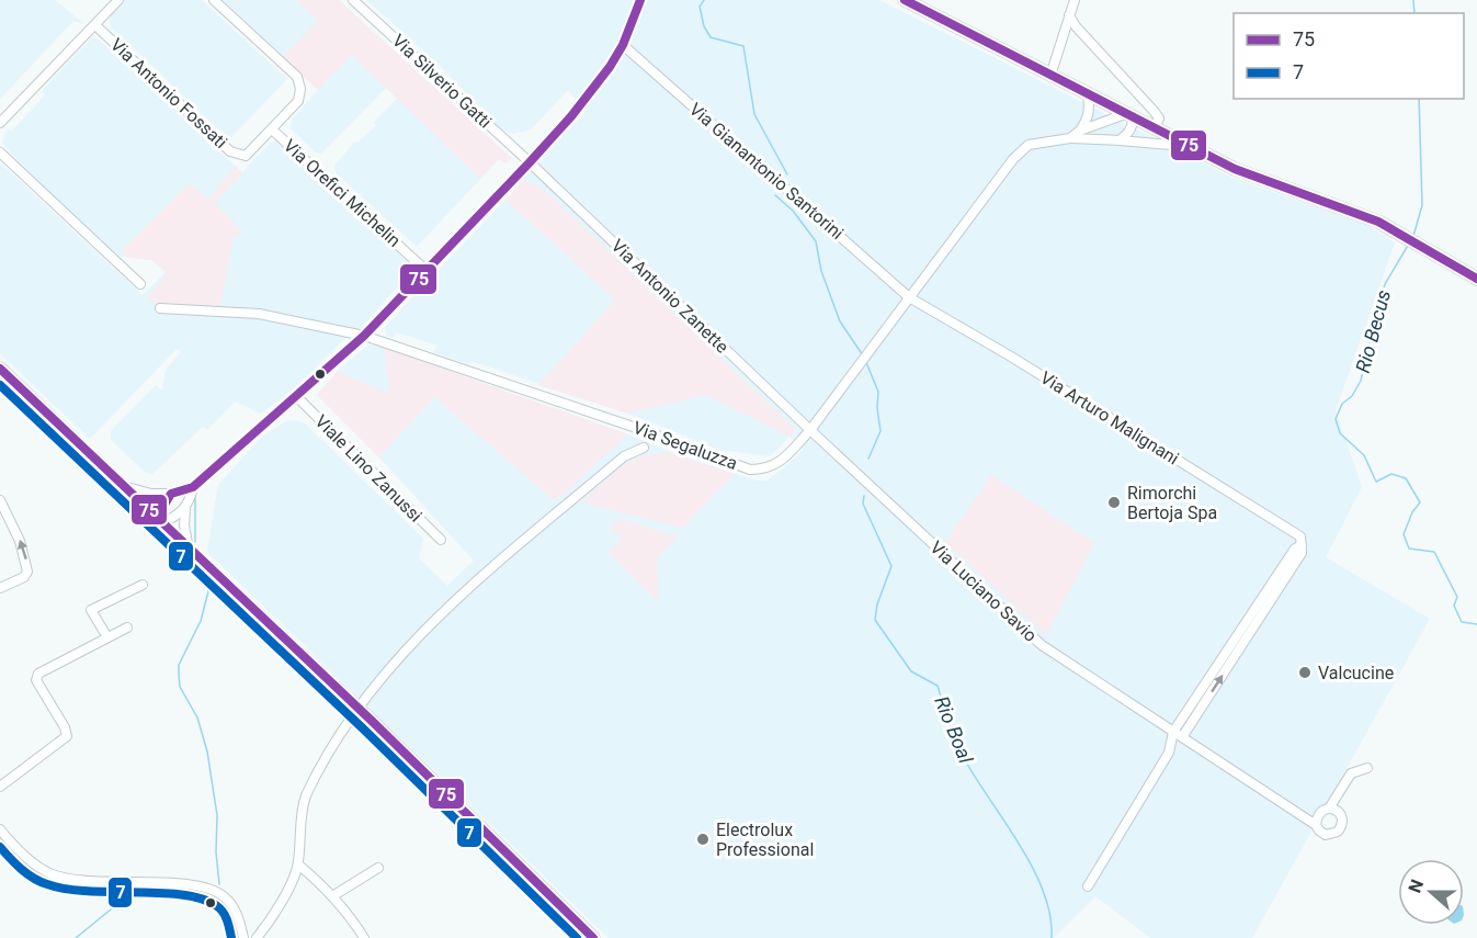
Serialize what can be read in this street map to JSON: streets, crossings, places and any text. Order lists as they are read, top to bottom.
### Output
{
  "streets": {
    "street": [
      "Via Silverio Gatti",
      "Via Antonio Fossati",
      "Via Gianantonio Santorini",
      "Via Orefici Michelin",
      "Via Antonio Zanette",
      "Via Arturo Malignani",
      "Via Segaluzza",
      "Viale Lino Zanussi",
      "Via Luciano Savio"
    ]
  },
  "crossings": [
    ["Via Silverio Gatti", "Via Antonio Zanette"],
    ["Via Antonio Fossati", "Via Orefici Michelin"],
    ["Via Gianantonio Santorini", "Via Arturo Malignani"],
    ["Via Gianantonio Santorini", "Via Segaluzza"],
    ["Via Antonio Zanette", "Via Segaluzza"],
    ["Via Antonio Zanette", "Via Luciano Savio"],
    ["Via Arturo Malignani", "Via Segaluzza"],
    ["Via Segaluzza", "Via Luciano Savio"]
  ],
  "water": ["Rio Becus", "Rio Boal"],
  "places": ["Rimorchi Bertoja Spa", "Valcucine", "Electrolux Professional"],
  "lines": ["transit line 75", "transit line 7"],
  "legend": ["75", "7"],
  "north": "left"
}
